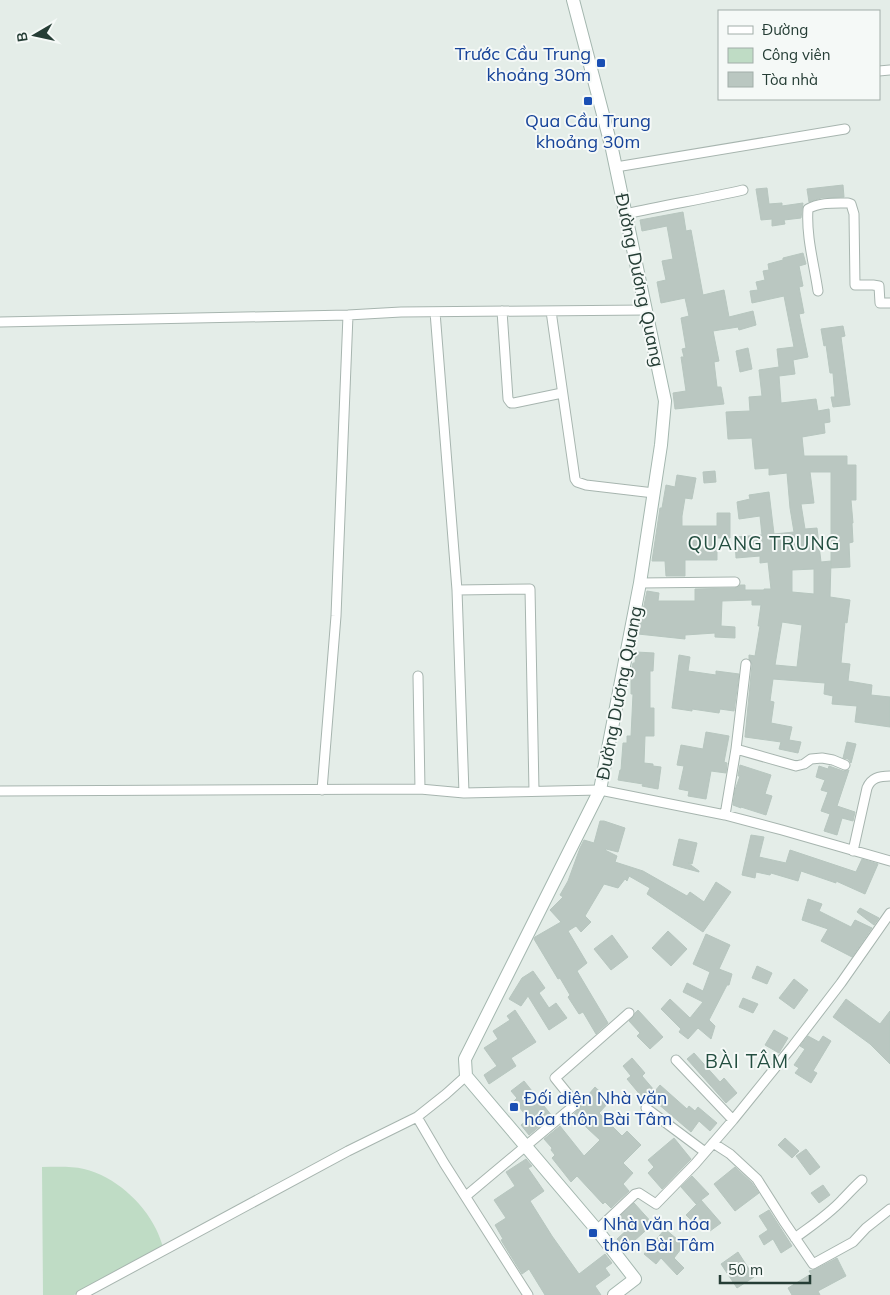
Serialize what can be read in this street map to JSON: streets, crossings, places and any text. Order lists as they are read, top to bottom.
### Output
{
  "streets": {
    "street": ["Đường Dương Quang"]
  },
  "districts": ["QUANG TRUNG", "BÀI TÂM"],
  "places": {
    "transit": [
      "Trước Cầu Trung khoảng 30m",
      "Qua Cầu Trung khoảng 30m",
      "Đối diện Nhà văn hóa thôn Bài Tâm",
      "Nhà văn hóa thôn Bài Tâm"
    ]
  },
  "legend": ["Đường", "Công viên", "Tòa nhà"],
  "scale_bar": "50 m",
  "north": "left"
}
